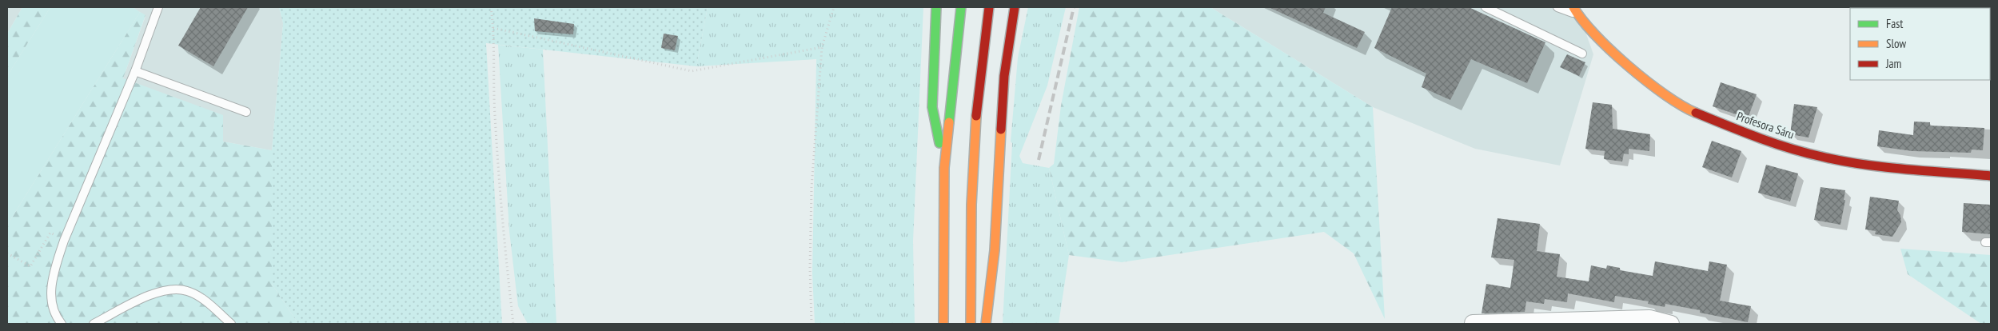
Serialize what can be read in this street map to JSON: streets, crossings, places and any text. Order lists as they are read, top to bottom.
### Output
{
  "streets": {
    "main road": ["Profesora Sáru"]
  },
  "legend": ["Fast", "Slow", "Jam"]
}
